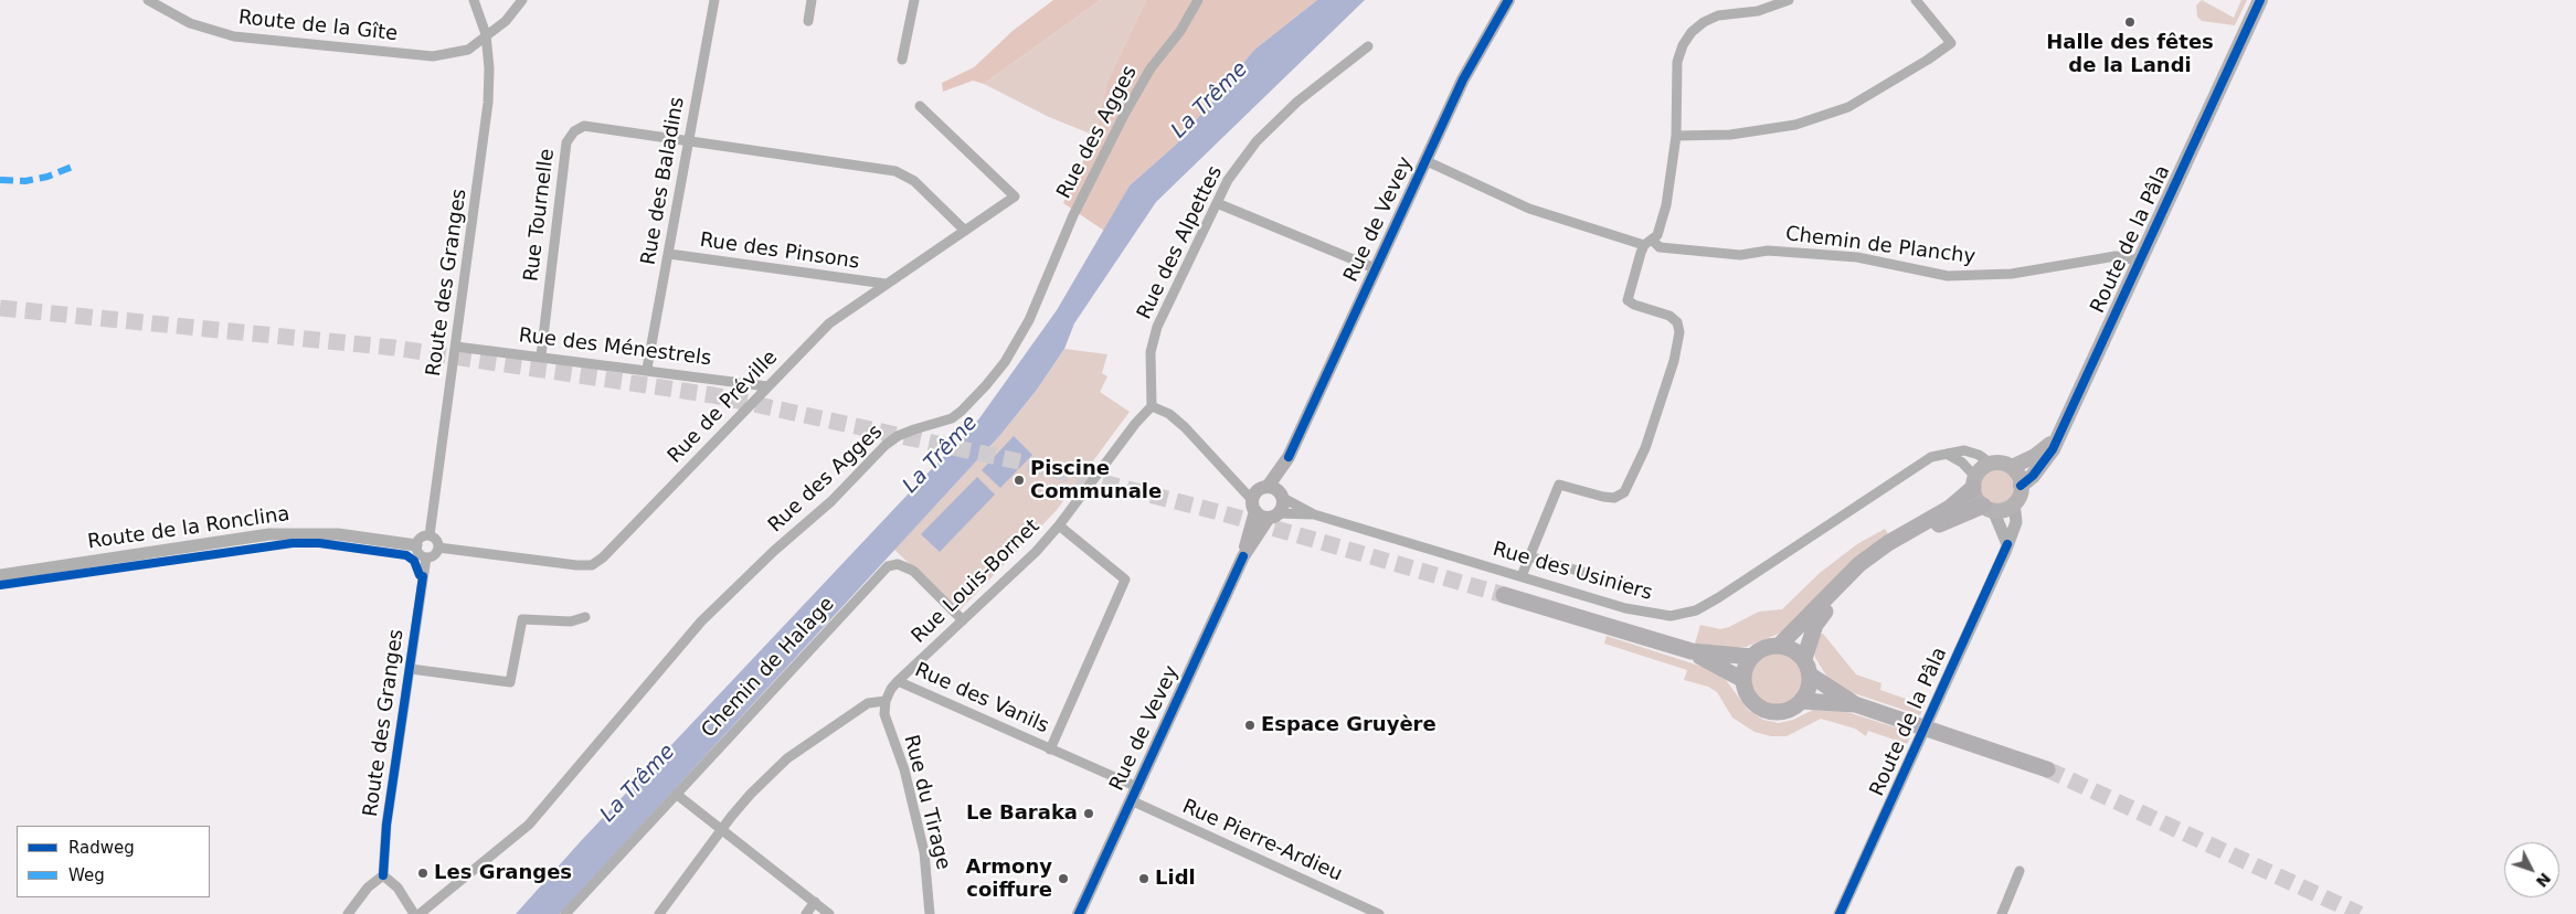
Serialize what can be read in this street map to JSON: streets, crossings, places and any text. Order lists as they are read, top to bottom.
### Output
{
  "streets": {
    "main road": ["Rue de Vevey", "Route de la Pâla"],
    "street": [
      "Route de la Gîte",
      "Rue des Agges",
      "Rue des Baladins",
      "Rue Tournelle",
      "Rue des Alpettes",
      "Chemin de Planchy",
      "Rue des Pinsons",
      "Route des Granges",
      "Rue des Ménestrels",
      "Rue de Préville",
      "Route de la Ronclina",
      "Rue des Usiniers",
      "Rue Louis-Bornet",
      "Chemin de Halage",
      "Rue des Vanils",
      "Rue du Tirage",
      "Rue Pierre-Ardieu"
    ]
  },
  "crossings": [
    ["Route de la Gîte", "Route des Granges"],
    ["Rue des Baladins", "Rue Tournelle"],
    ["Rue des Baladins", "Rue des Pinsons"],
    ["Rue des Baladins", "Rue des Ménestrels"],
    ["Rue Tournelle", "Rue des Ménestrels"],
    ["Rue de Vevey", "Chemin de Planchy"],
    ["Rue de Vevey", "Rue des Usiniers"],
    ["Rue de Vevey", "Rue des Vanils"],
    ["Rue de Vevey", "Rue Pierre-Ardieu"],
    ["Route de la Pâla", "Chemin de Planchy"],
    ["Route de la Pâla", "Rue des Usiniers"],
    ["Rue des Alpettes", "Rue Louis-Bornet"],
    ["Rue des Pinsons", "Rue de Préville"],
    ["Route des Granges", "Rue des Ménestrels"],
    ["Route des Granges", "Rue de Préville"],
    ["Route des Granges", "Route de la Ronclina"],
    ["Rue des Ménestrels", "Rue de Préville"],
    ["Rue de Préville", "Route de la Ronclina"],
    ["Rue Louis-Bornet", "Chemin de Halage"],
    ["Rue Louis-Bornet", "Rue des Vanils"],
    ["Rue Louis-Bornet", "Rue du Tirage"]
  ],
  "water": ["La Trême"],
  "places": [
    "Halle des fêtes de la Landi",
    "Piscine Communale",
    "Espace Gruyère",
    "Le Baraka",
    "Les Granges",
    "Armony coiffure",
    "Lidl"
  ],
  "legend": ["Radweg", "Weg"],
  "north": "bottom right"
}
